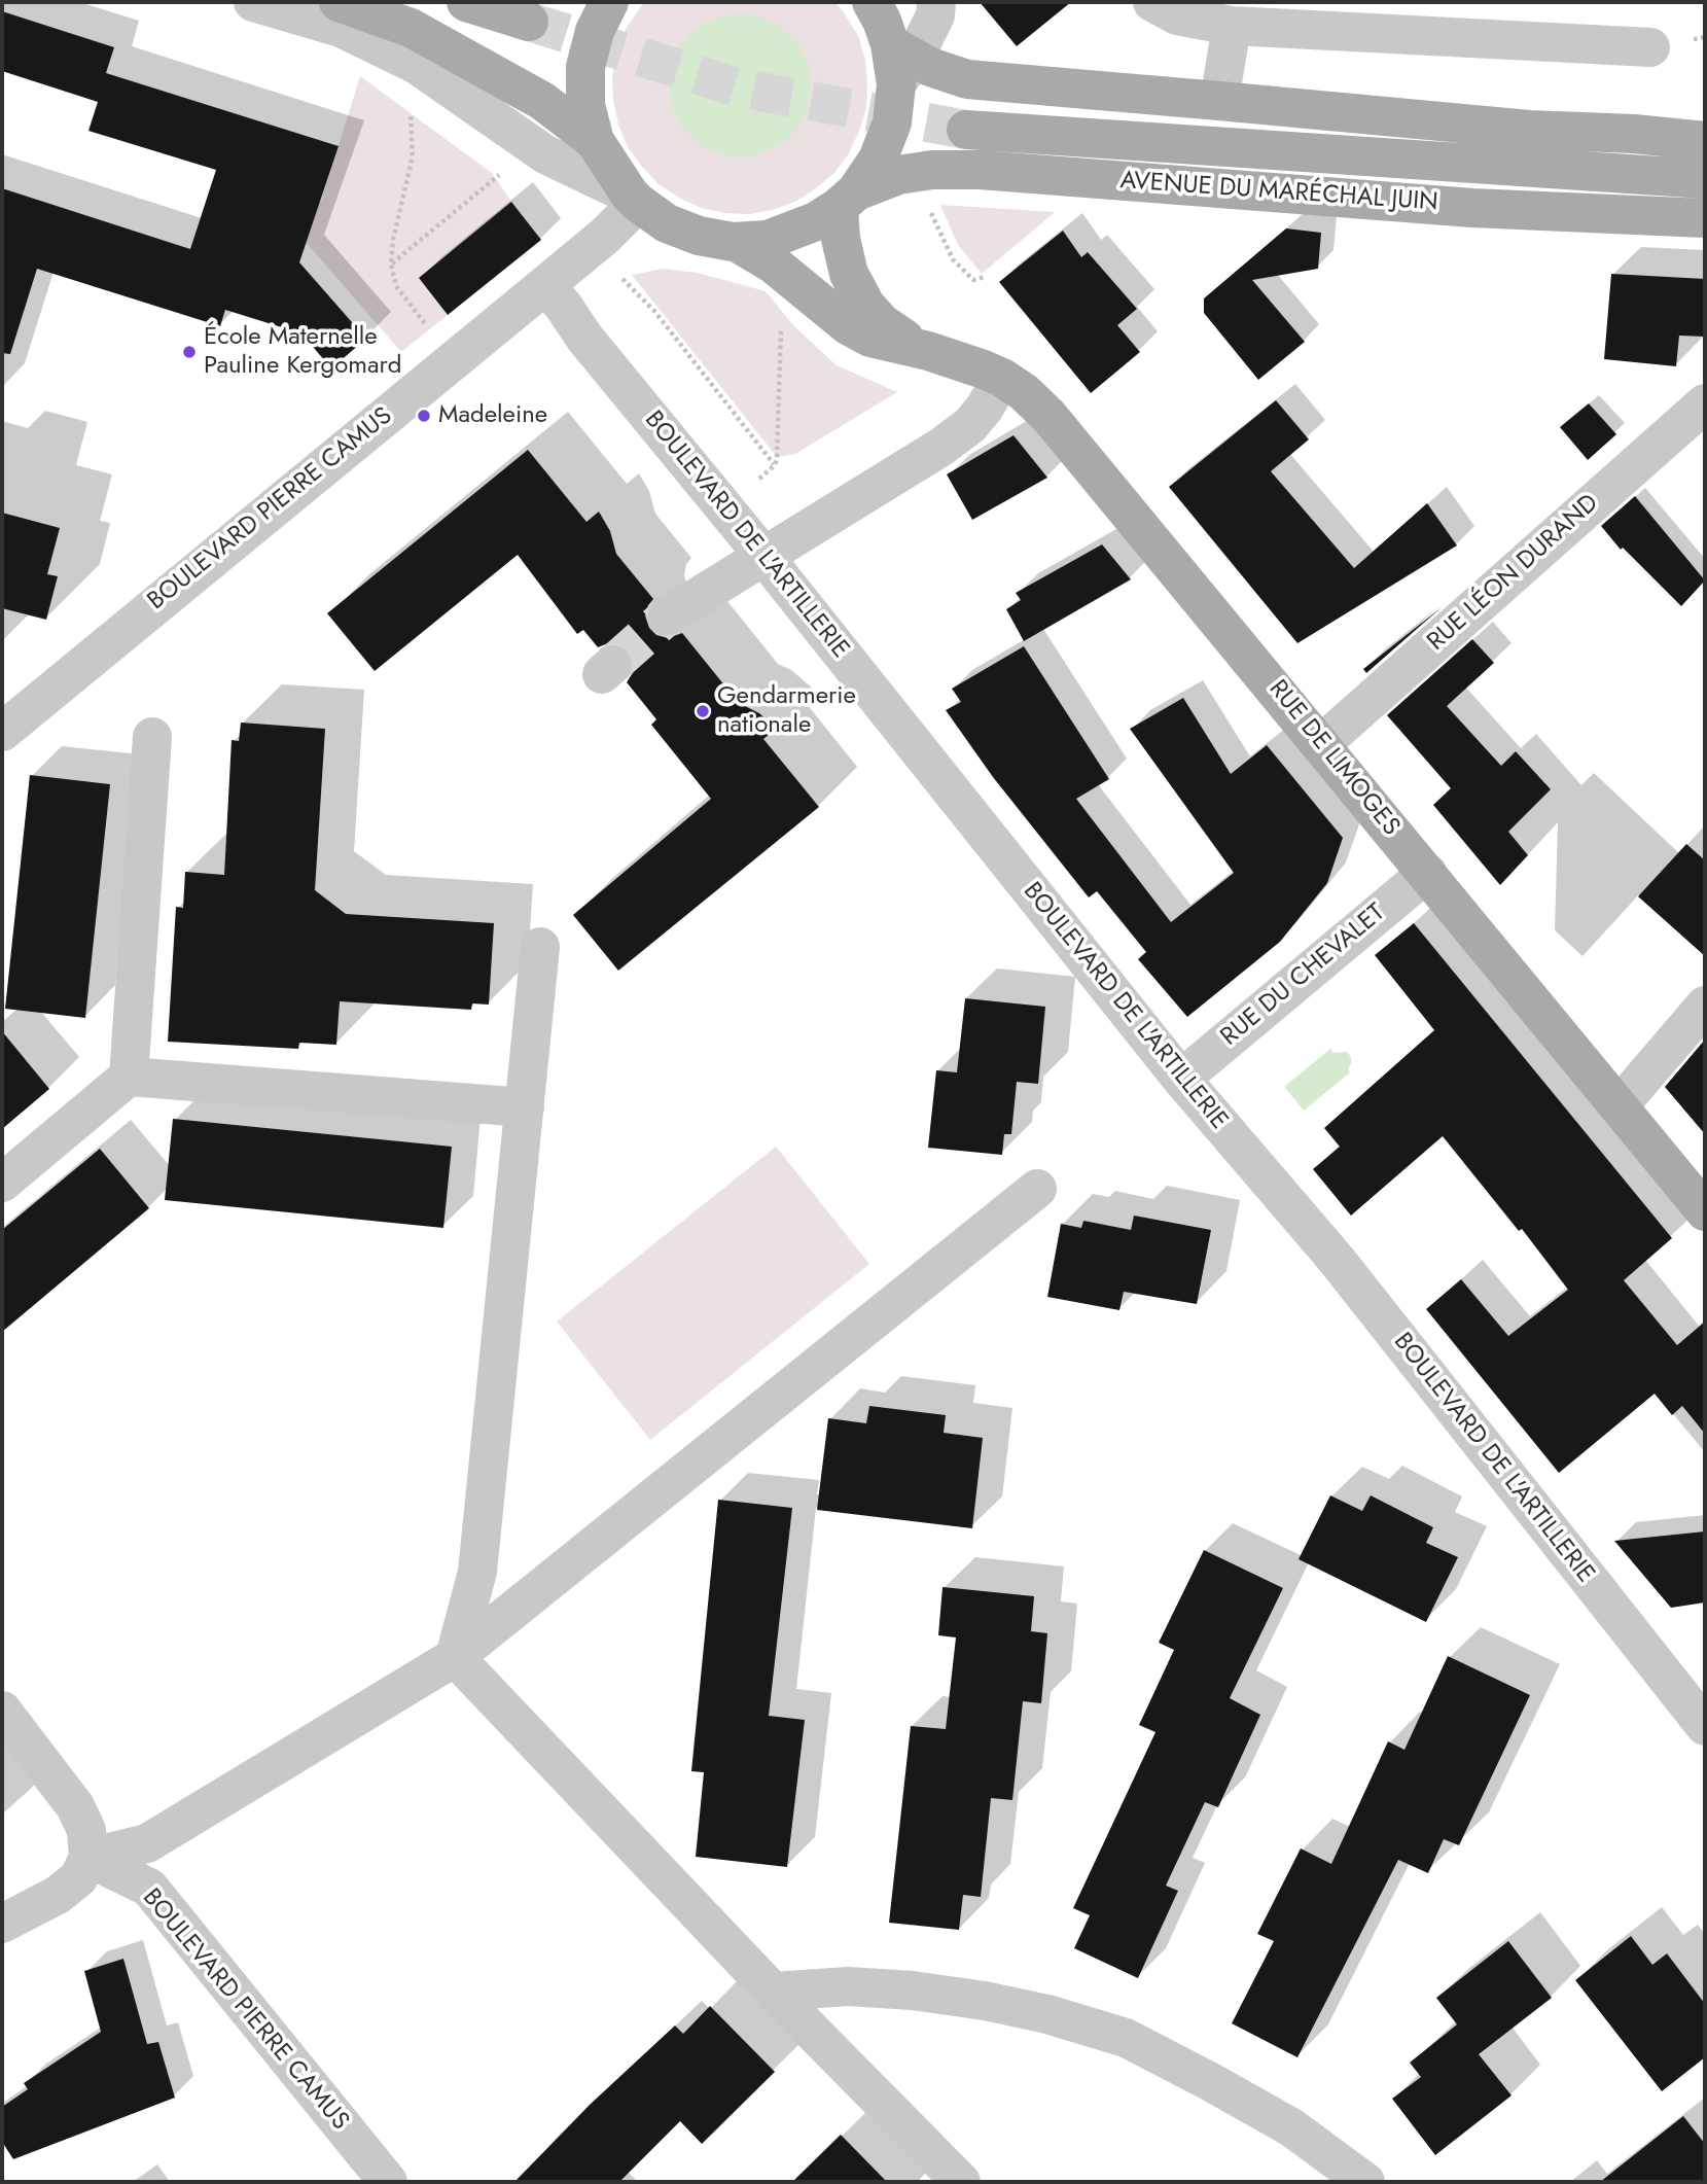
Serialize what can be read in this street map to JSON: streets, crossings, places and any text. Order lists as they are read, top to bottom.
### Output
{
  "streets": {
    "main road": ["AVENUE DU MARÉCHAL JUIN", "RUE DE LIMOGES"],
    "street": [
      "BOULEVARD PIERRE CAMUS",
      "BOULEVARD DE L'ARTILLERIE",
      "RUE LÉON DURAND",
      "RUE DU CHEVALET"
    ]
  },
  "crossings": [
    ["AVENUE DU MARÉCHAL JUIN", "RUE DE LIMOGES"],
    ["BOULEVARD PIERRE CAMUS", "BOULEVARD DE L'ARTILLERIE"],
    ["BOULEVARD DE L'ARTILLERIE", "RUE DU CHEVALET"],
    ["RUE LÉON DURAND", "RUE DE LIMOGES"],
    ["RUE DE LIMOGES", "RUE DU CHEVALET"]
  ],
  "places": ["École Maternelle Pauline Kergomard", "Madeleine", "Gendarmerie nationale"]
}
